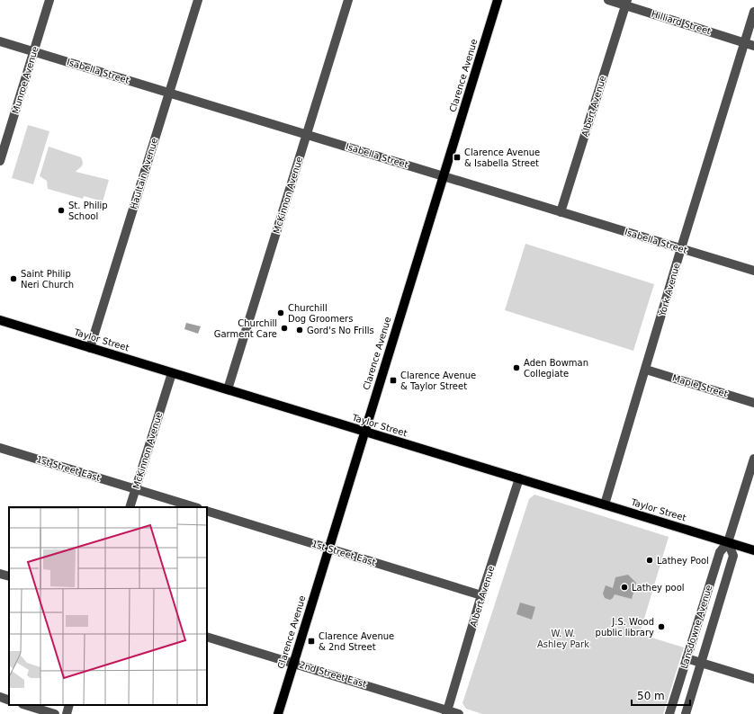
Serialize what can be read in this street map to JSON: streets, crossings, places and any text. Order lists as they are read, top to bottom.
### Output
{
  "streets": {
    "main road": ["Clarence Avenue", "Taylor Street"],
    "street": [
      "Hilliard Street",
      "Isabella Street",
      "Munroe Avenue",
      "Albert Avenue",
      "Haultain Avenue",
      "McKinnon Avenue",
      "York Avenue",
      "Maple Street",
      "1st Street East",
      "Lansdowne Avenue",
      "2nd Street East"
    ]
  },
  "crossings": [
    ["Hilliard Street", "Albert Avenue"],
    ["Hilliard Street", "York Avenue"],
    ["Isabella Street", "Clarence Avenue"],
    ["Isabella Street", "Munroe Avenue"],
    ["Isabella Street", "Albert Avenue"],
    ["Isabella Street", "Haultain Avenue"],
    ["Isabella Street", "McKinnon Avenue"],
    ["Isabella Street", "York Avenue"],
    ["Clarence Avenue", "Taylor Street"],
    ["Clarence Avenue", "1st Street East"],
    ["Clarence Avenue", "2nd Street East"],
    ["Albert Avenue", "Taylor Street"],
    ["Albert Avenue", "1st Street East"],
    ["Albert Avenue", "2nd Street East"],
    ["Haultain Avenue", "Taylor Street"],
    ["McKinnon Avenue", "Taylor Street"],
    ["McKinnon Avenue", "1st Street East"],
    ["York Avenue", "Taylor Street"],
    ["York Avenue", "Maple Street"],
    ["Taylor Street", "Lansdowne Avenue"]
  ],
  "parks": ["W. W. Ashley Park"],
  "places": {
    "transit": ["Clarence Avenue & Isabella Street", "Clarence Avenue & Taylor Street", "Clarence Avenue & 2nd Street"],
    "other": [
      "St. Philip School",
      "Saint Philip Neri Church",
      "Churchill Dog Groomers",
      "Churchill Garment Care",
      "Gord's No Frills",
      "Aden Bowman Collegiate",
      "Lathey Pool",
      "Lathey pool",
      "J.S. Wood public library"
    ]
  },
  "scale_bar": "50 m"
}
